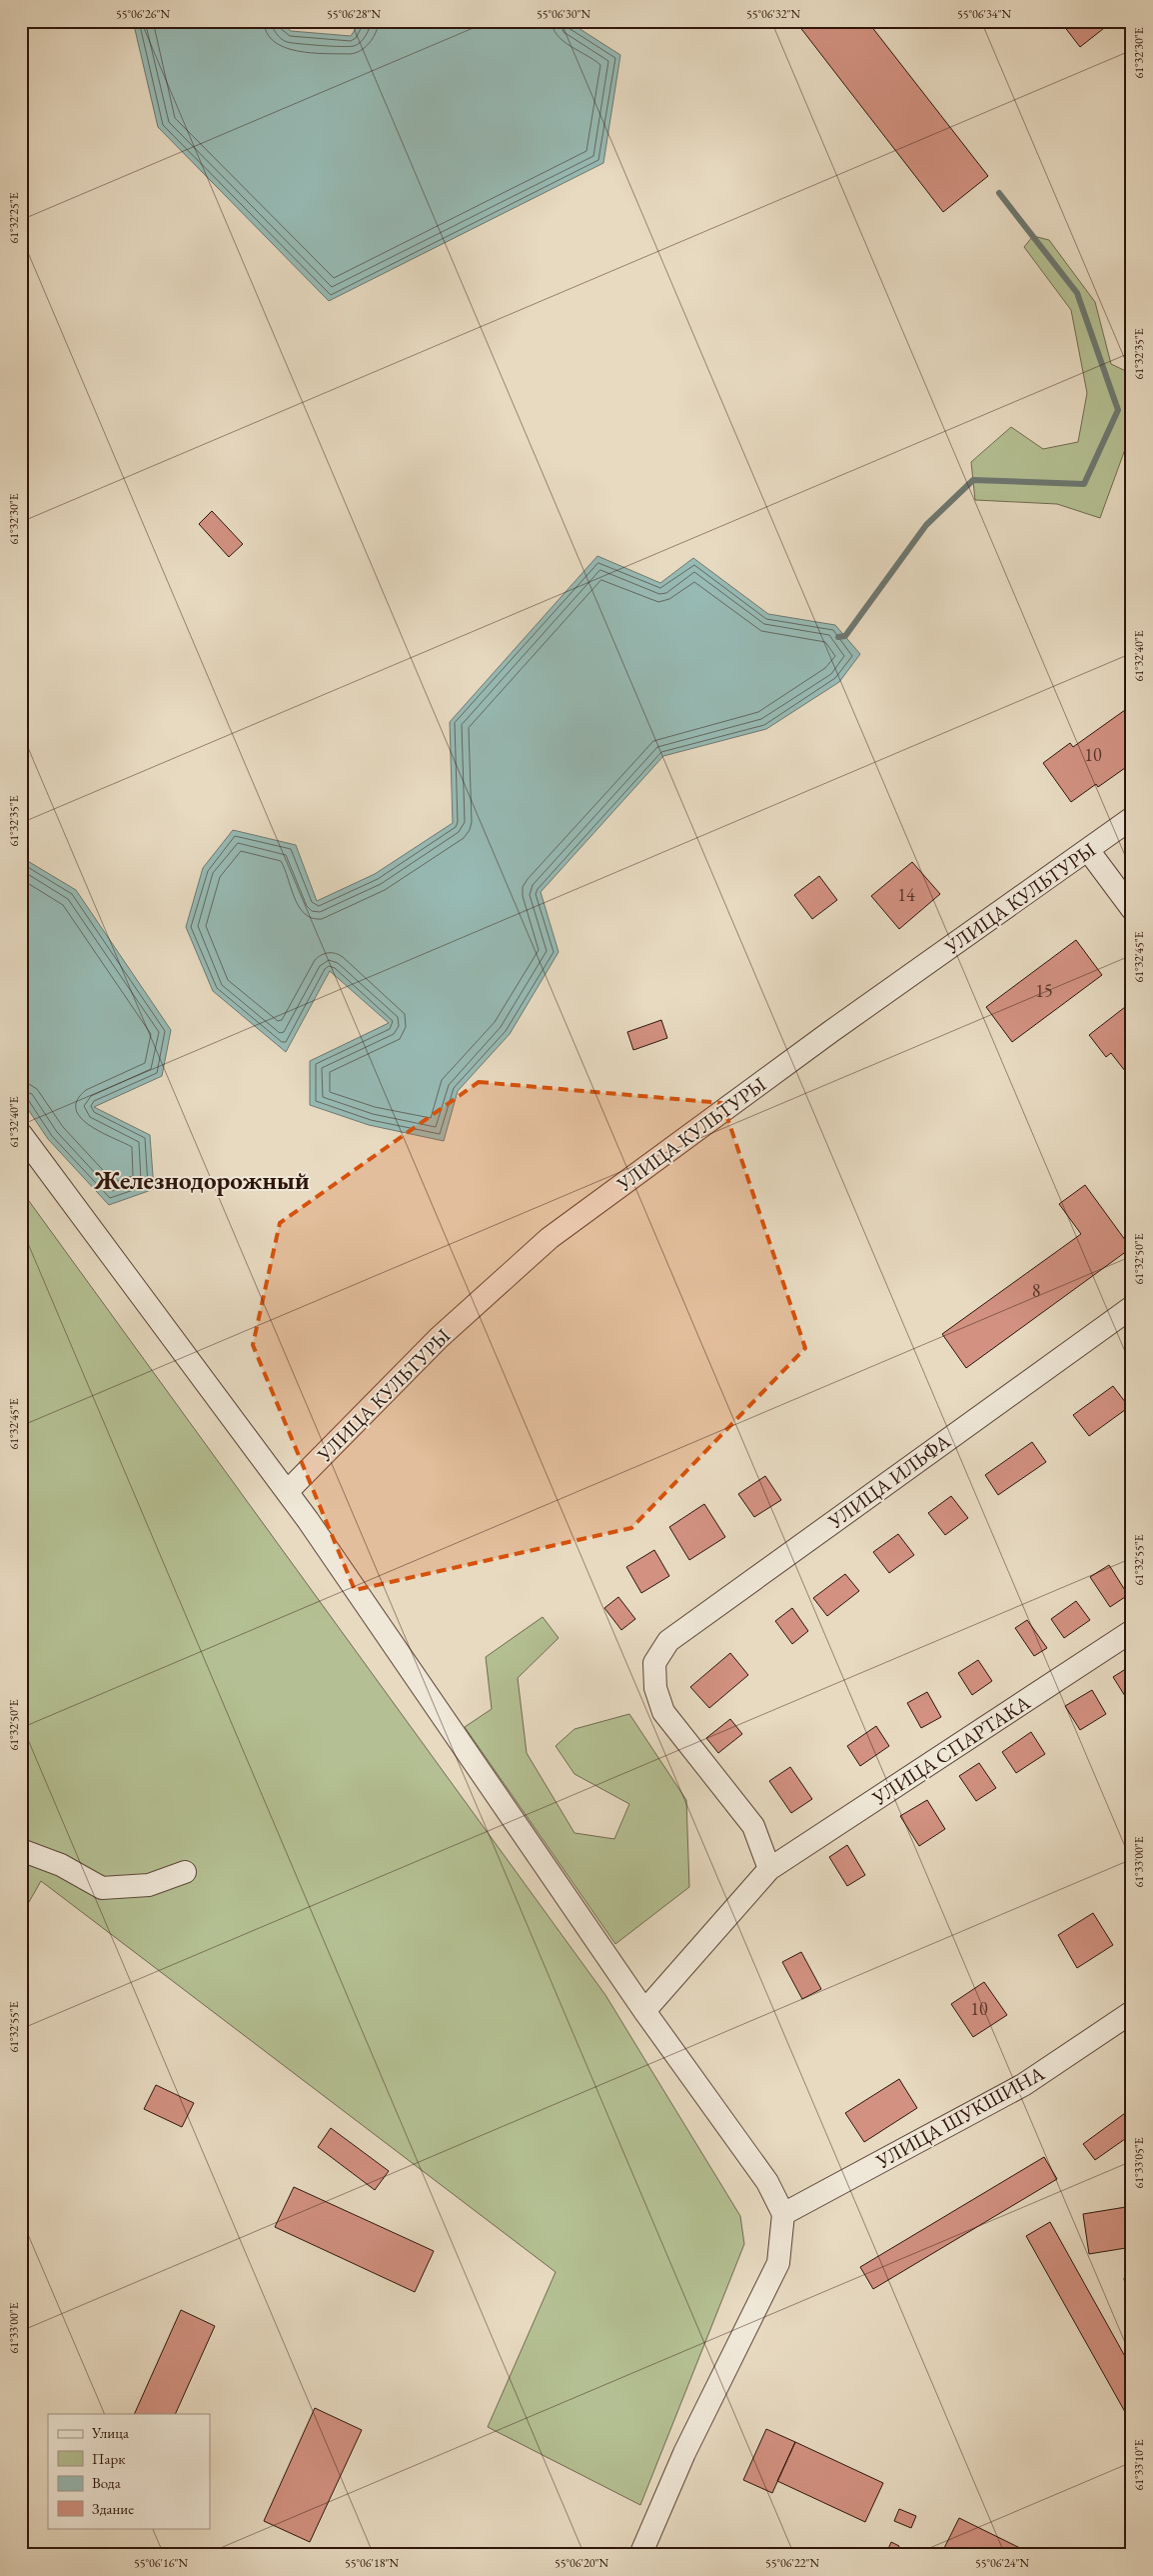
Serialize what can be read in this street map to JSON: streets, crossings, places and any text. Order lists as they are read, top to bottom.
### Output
{
  "streets": {
    "street": [
      "УЛИЦА КУЛЬТУРЫ",
      "УЛИЦА ИЛЬФА",
      "УЛИЦА СПАРТАКА",
      "УЛИЦА ШУКШИНА"
    ]
  },
  "crossings": [
    ["УЛИЦА ИЛЬФА", "УЛИЦА СПАРТАКА"]
  ],
  "districts": ["Железнодорожный"],
  "house_numbers": [
    "10",
    "14",
    "15",
    "8",
    "10"
  ],
  "legend": [
    "Улица",
    "Парк",
    "Вода",
    "Здание"
  ],
  "coordinates": [
    "55°06'26\"N",
    "55°06'28\"N",
    "55°06'30\"N",
    "55°06'32\"N",
    "55°06'34\"N",
    "61°32'30\"E",
    "61°32'25\"E",
    "61°32'35\"E",
    "61°32'40\"E",
    "61°32'45\"E",
    "61°32'50\"E",
    "61°32'55\"E",
    "61°33'00\"E",
    "61°33'05\"E",
    "61°33'10\"E",
    "55°06'16\"N",
    "55°06'18\"N",
    "55°06'20\"N",
    "55°06'22\"N",
    "55°06'24\"N"
  ]
}
